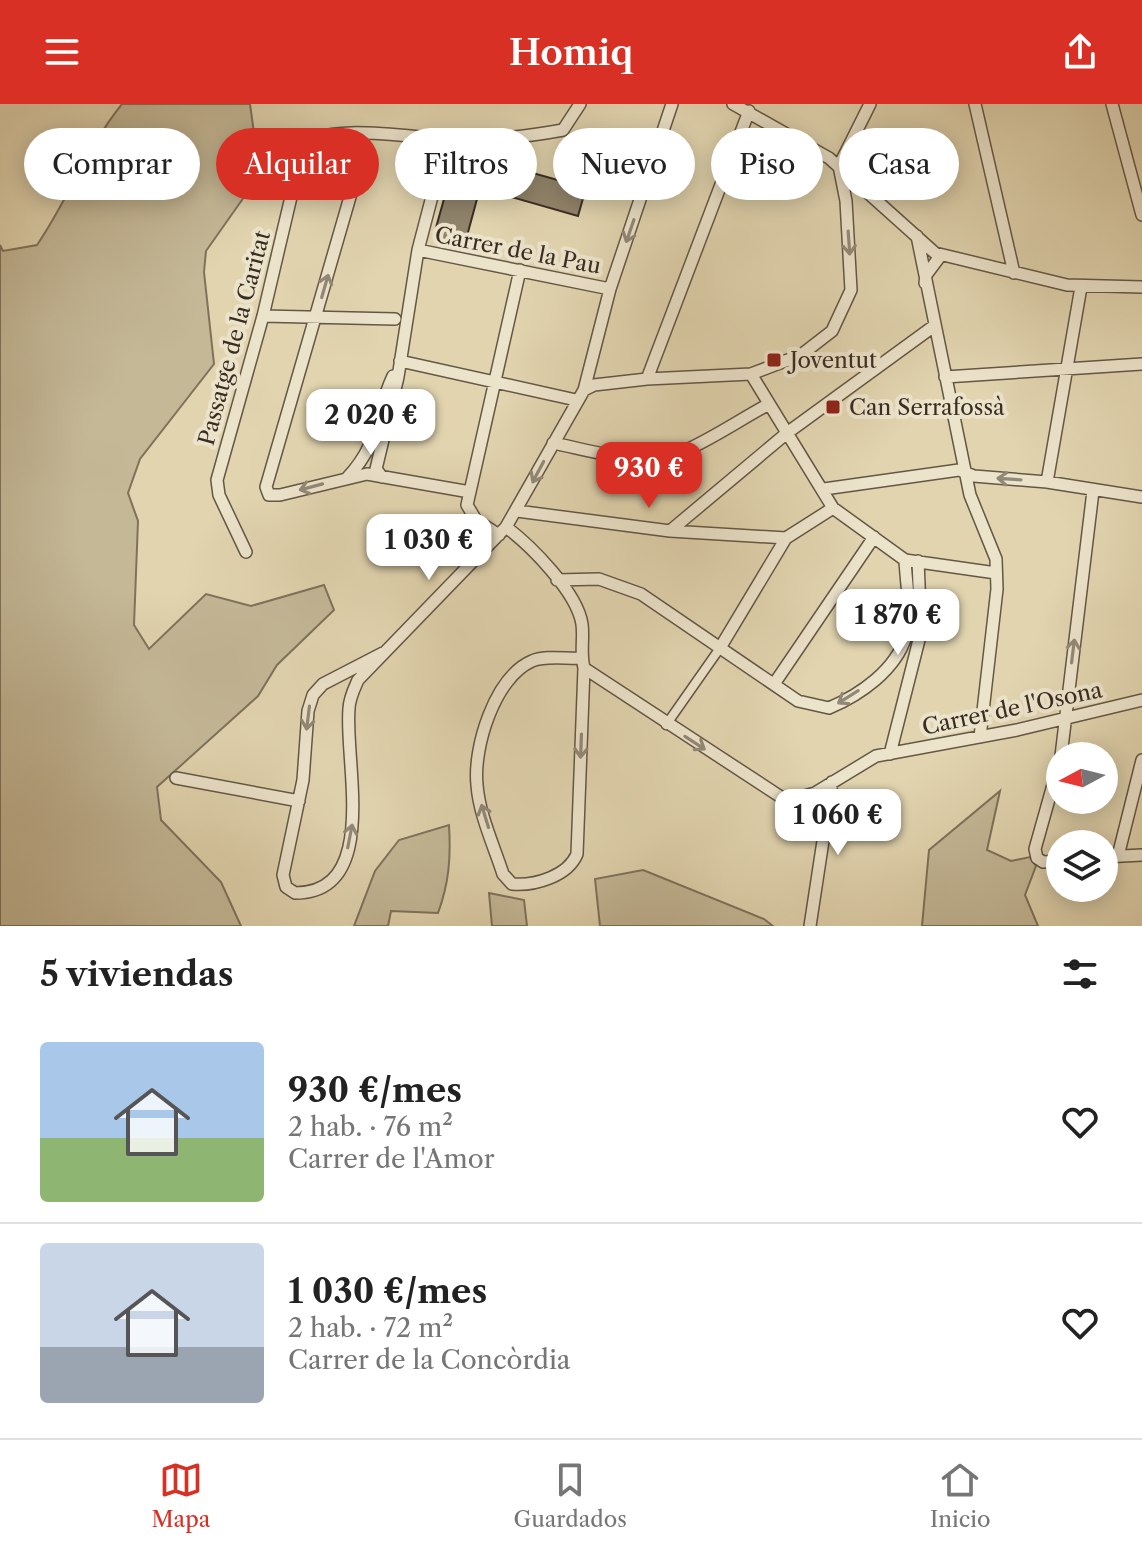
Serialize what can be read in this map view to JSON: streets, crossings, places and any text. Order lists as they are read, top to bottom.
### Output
{
  "streets": {
    "street": ["Carrer de la Pau", "Passatge de la Caritat", "Carrer de l'Osona"]
  },
  "places": {
    "transit": ["Joventut", "Can Serrafossà"]
  },
  "north": "left",
  "page": {
    "header": "Homiq",
    "chip": [
      "Comprar",
      "Alquilar",
      "Filtros",
      "Nuevo",
      "Piso",
      "Casa"
    ],
    "price": [
      "2 020 €",
      "930 €",
      "1 030 €",
      "1 870 €",
      "1 060 €"
    ],
    "heading": "5 viviendas",
    "list": [
      {
        "name": "930 €/mes",
        "note": "2 hab. · 76 m² · Carrer de l'Amor"
      },
      {
        "name": "1 030 €/mes",
        "note": "2 hab. · 72 m² · Carrer de la Concòrdia"
      }
    ],
    "tabs": ["Mapa", "Guardados", "Inicio"]
  }
}
